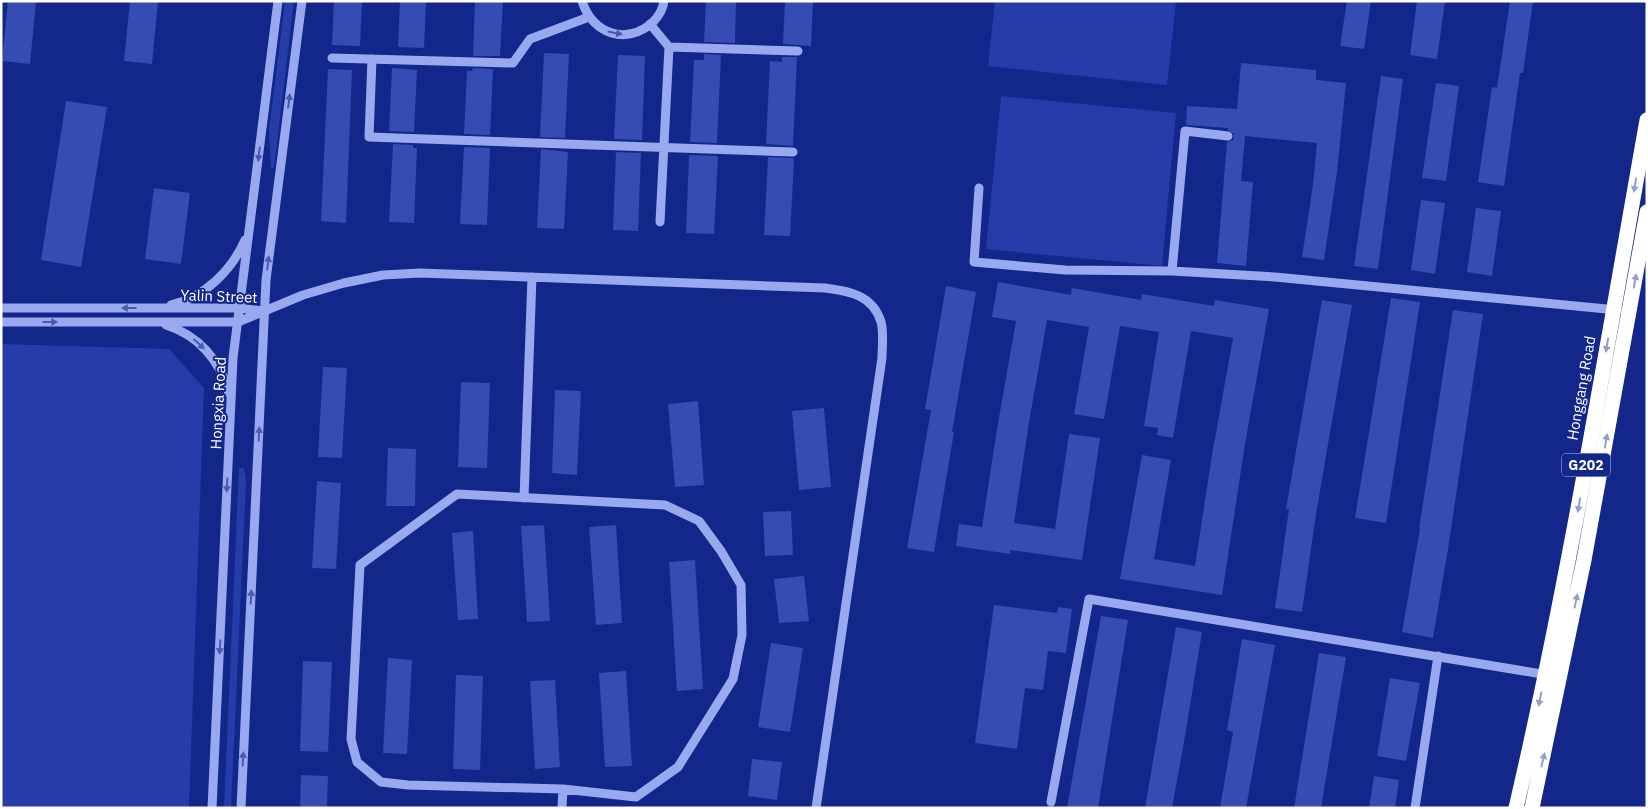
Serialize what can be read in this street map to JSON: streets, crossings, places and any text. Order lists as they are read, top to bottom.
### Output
{
  "streets": {
    "highway": ["Honggang Road", "G202"],
    "street": ["Yalin Street", "Hongxia Road"]
  },
  "crossings": [
    ["Yalin Street", "Hongxia Road"]
  ]
}
